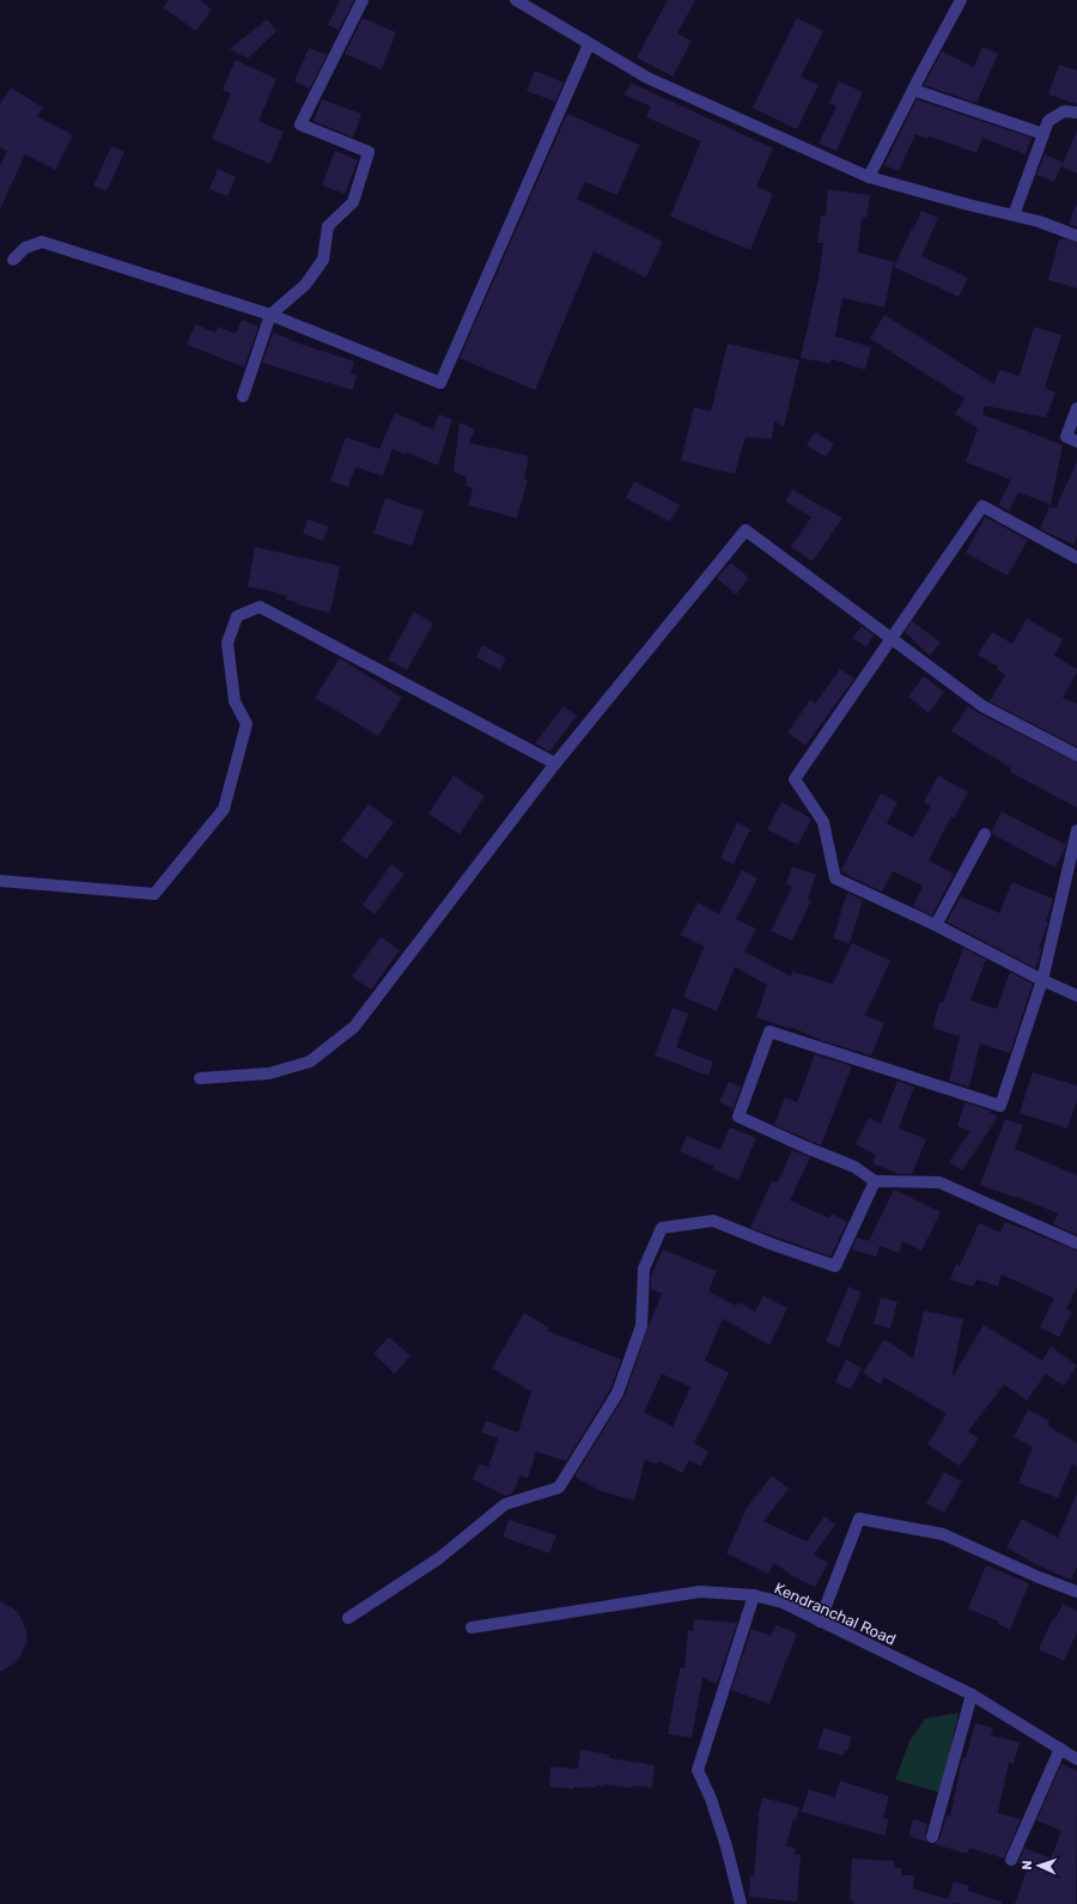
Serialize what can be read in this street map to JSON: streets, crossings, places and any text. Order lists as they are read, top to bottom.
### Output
{
  "streets": {
    "street": ["Kendranchal Road"]
  },
  "north": "left"
}
